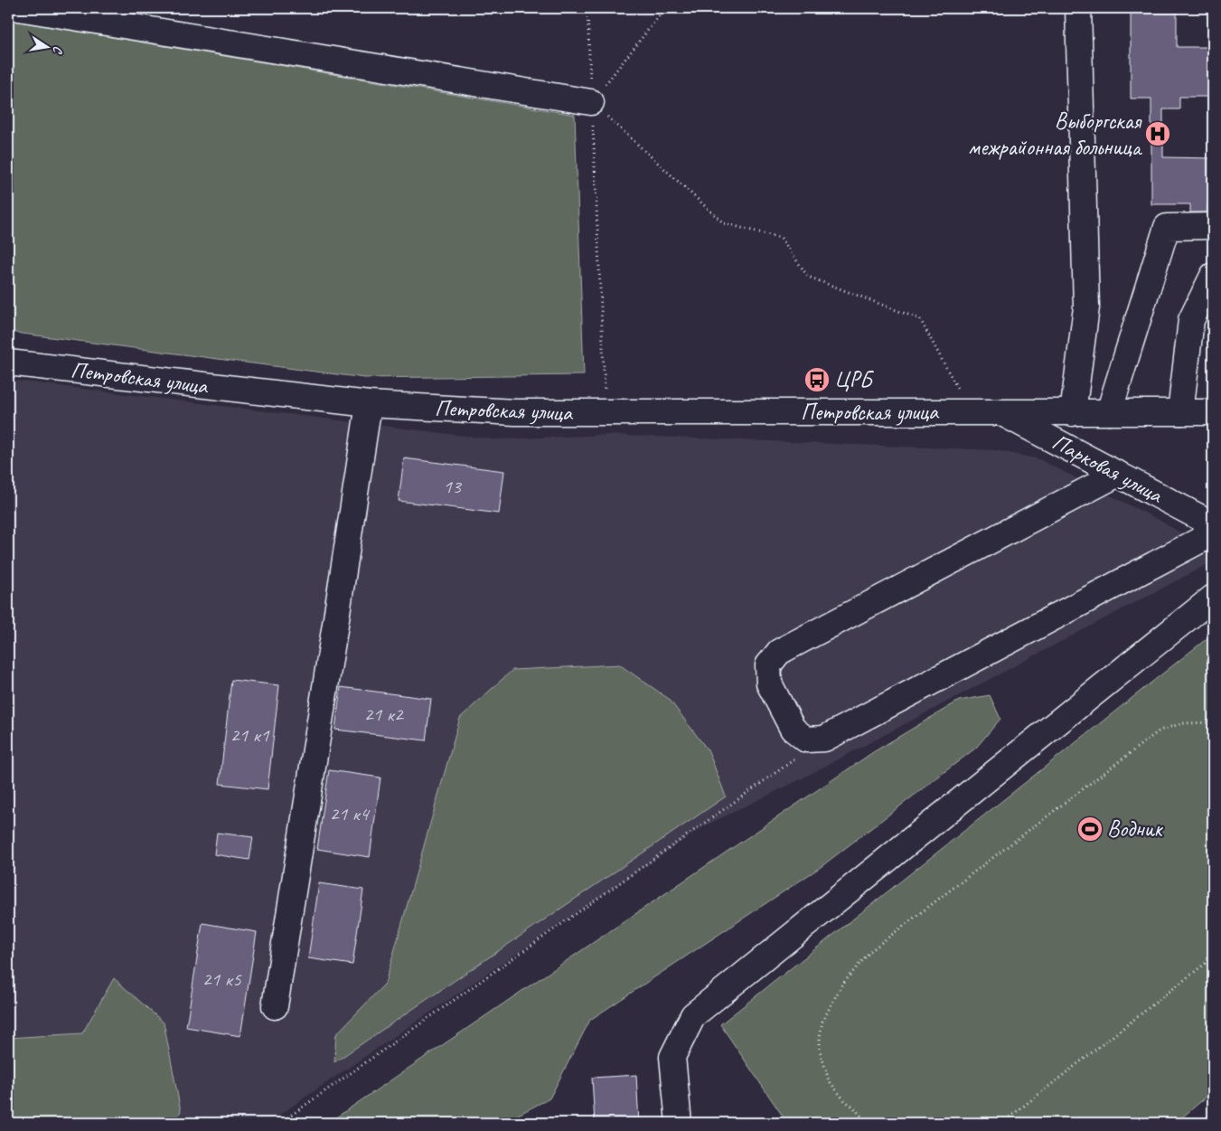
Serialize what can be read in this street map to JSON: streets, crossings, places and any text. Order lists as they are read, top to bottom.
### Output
{
  "streets": {
    "street": ["Петровская улица", "Парковая улица"]
  },
  "crossings": [
    ["Петровская улица", "Парковая улица"]
  ],
  "places": {
    "hospital": ["Выборгская межрайонная больница"],
    "bus stop": ["ЦРБ"],
    "sports": ["Водник"]
  },
  "house_numbers": [
    "13",
    "21 к2",
    "21 к1",
    "21 к4",
    "21 к5"
  ],
  "north": "right"
}
